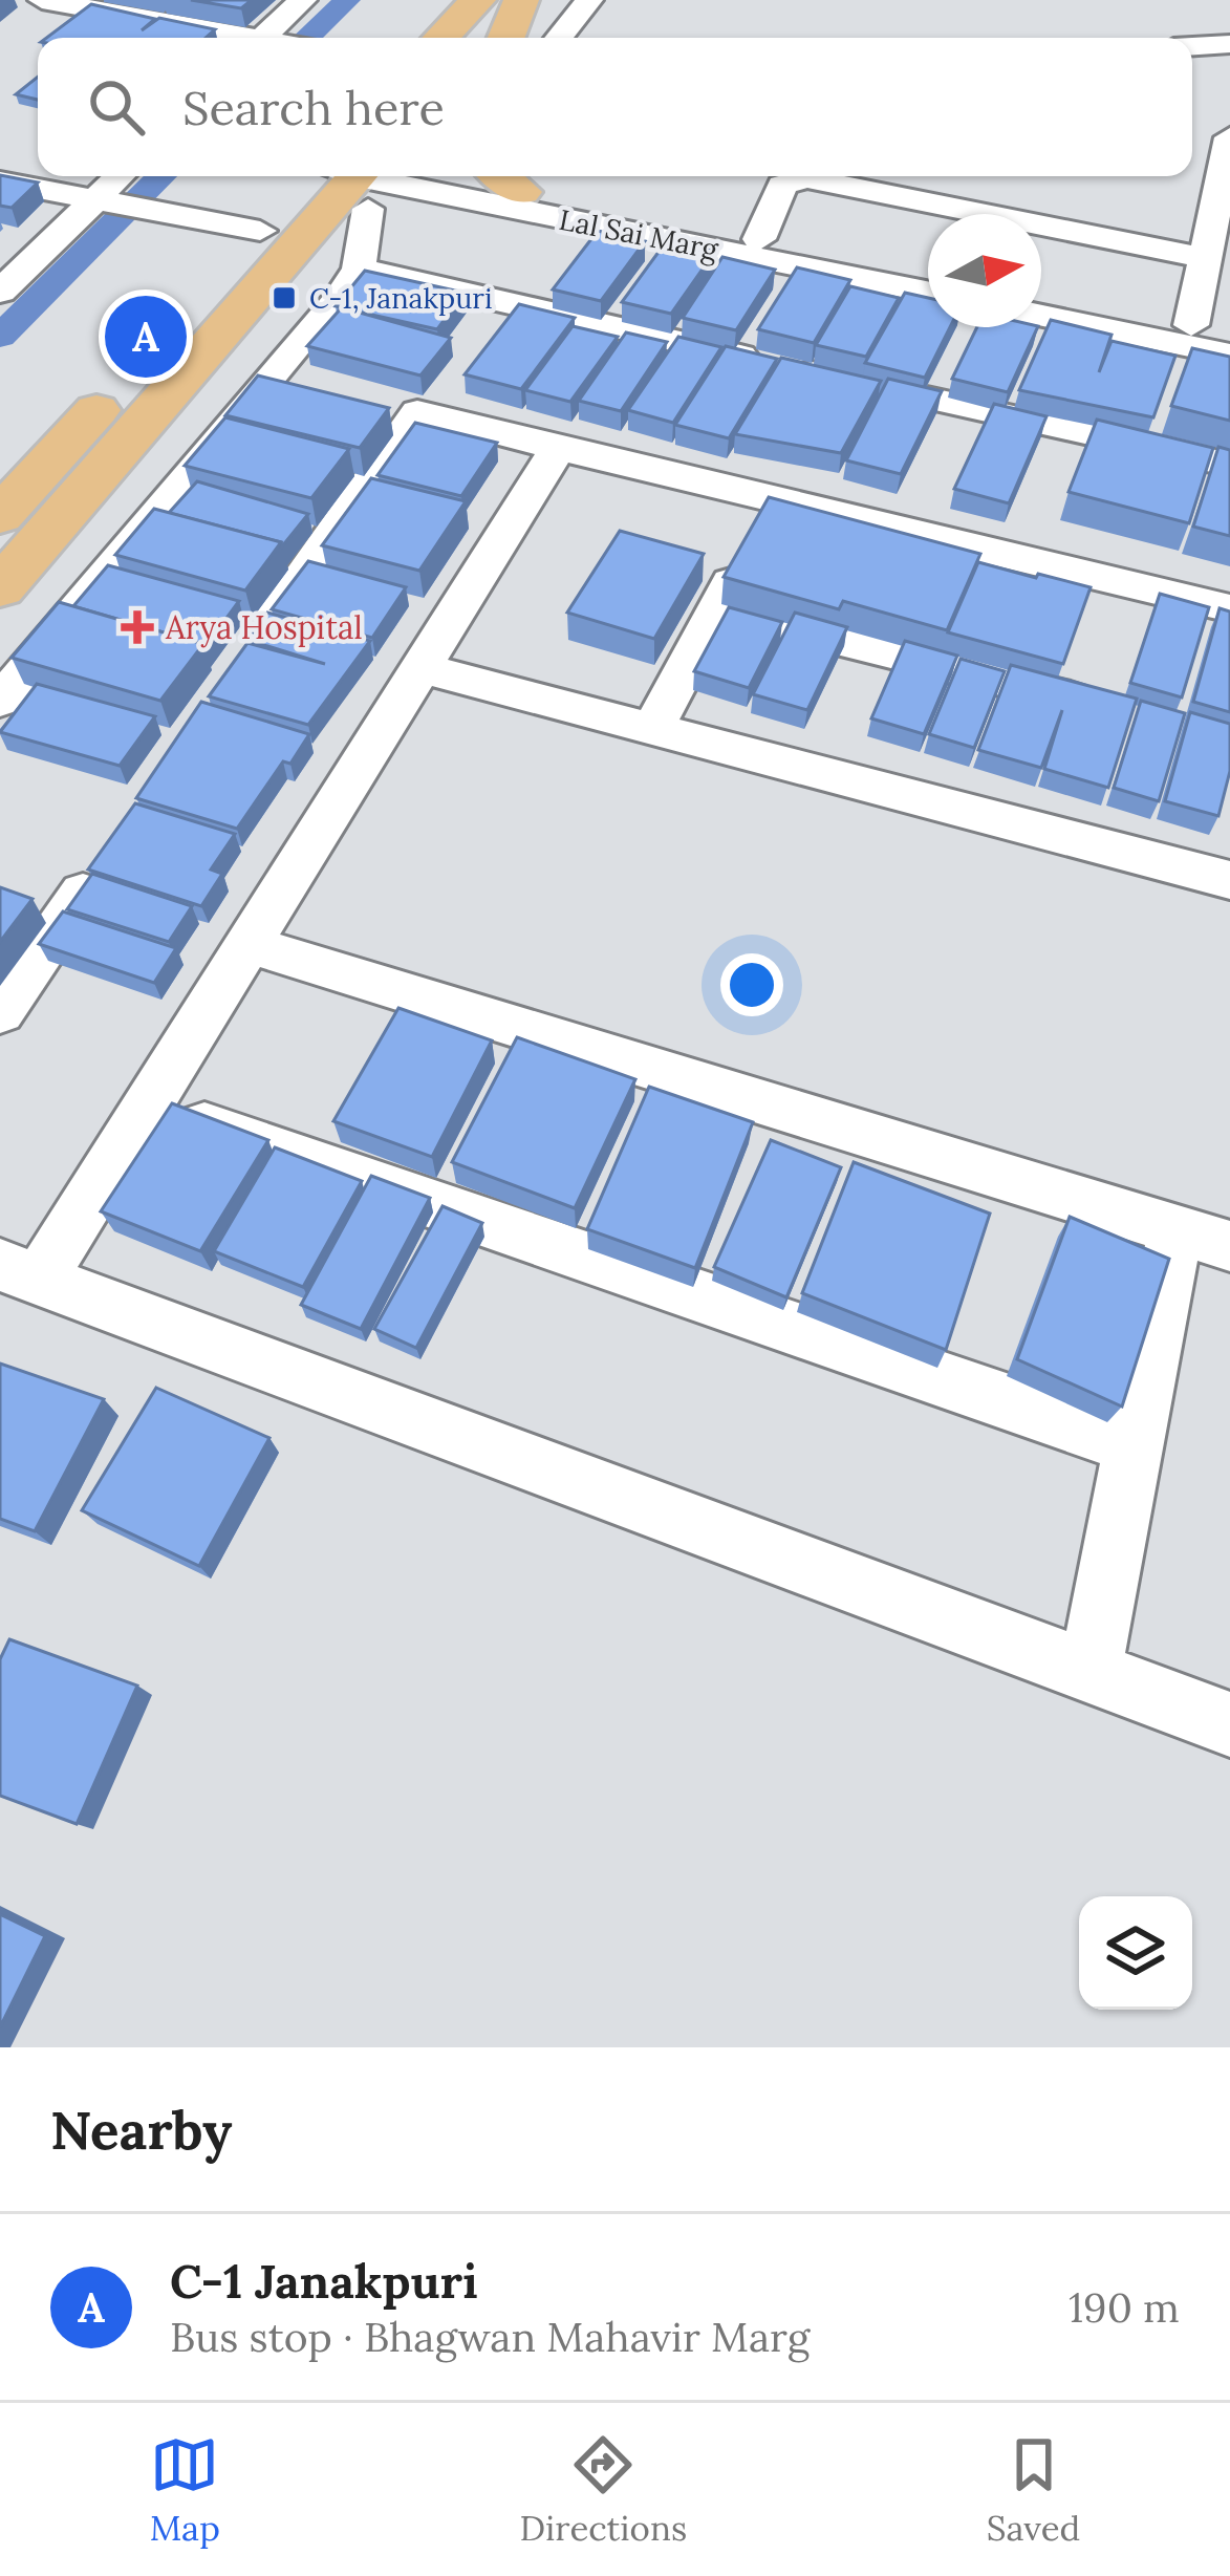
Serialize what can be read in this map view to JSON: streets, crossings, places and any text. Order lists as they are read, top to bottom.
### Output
{
  "streets": {
    "street": ["Lal Sai Marg"]
  },
  "places": {
    "transit": ["C-1, Janakpuri"],
    "health": ["Arya Hospital"]
  },
  "north": "right",
  "page": {
    "search": "Search here",
    "pins": "A",
    "heading": "Nearby",
    "list": [
      {
        "mark": "A",
        "name": "C-1 Janakpuri",
        "note": "Bus stop · Bhagwan Mahavir Marg",
        "value": "190 m"
      }
    ],
    "nav": ["Map", "Directions", "Saved"]
  }
}
